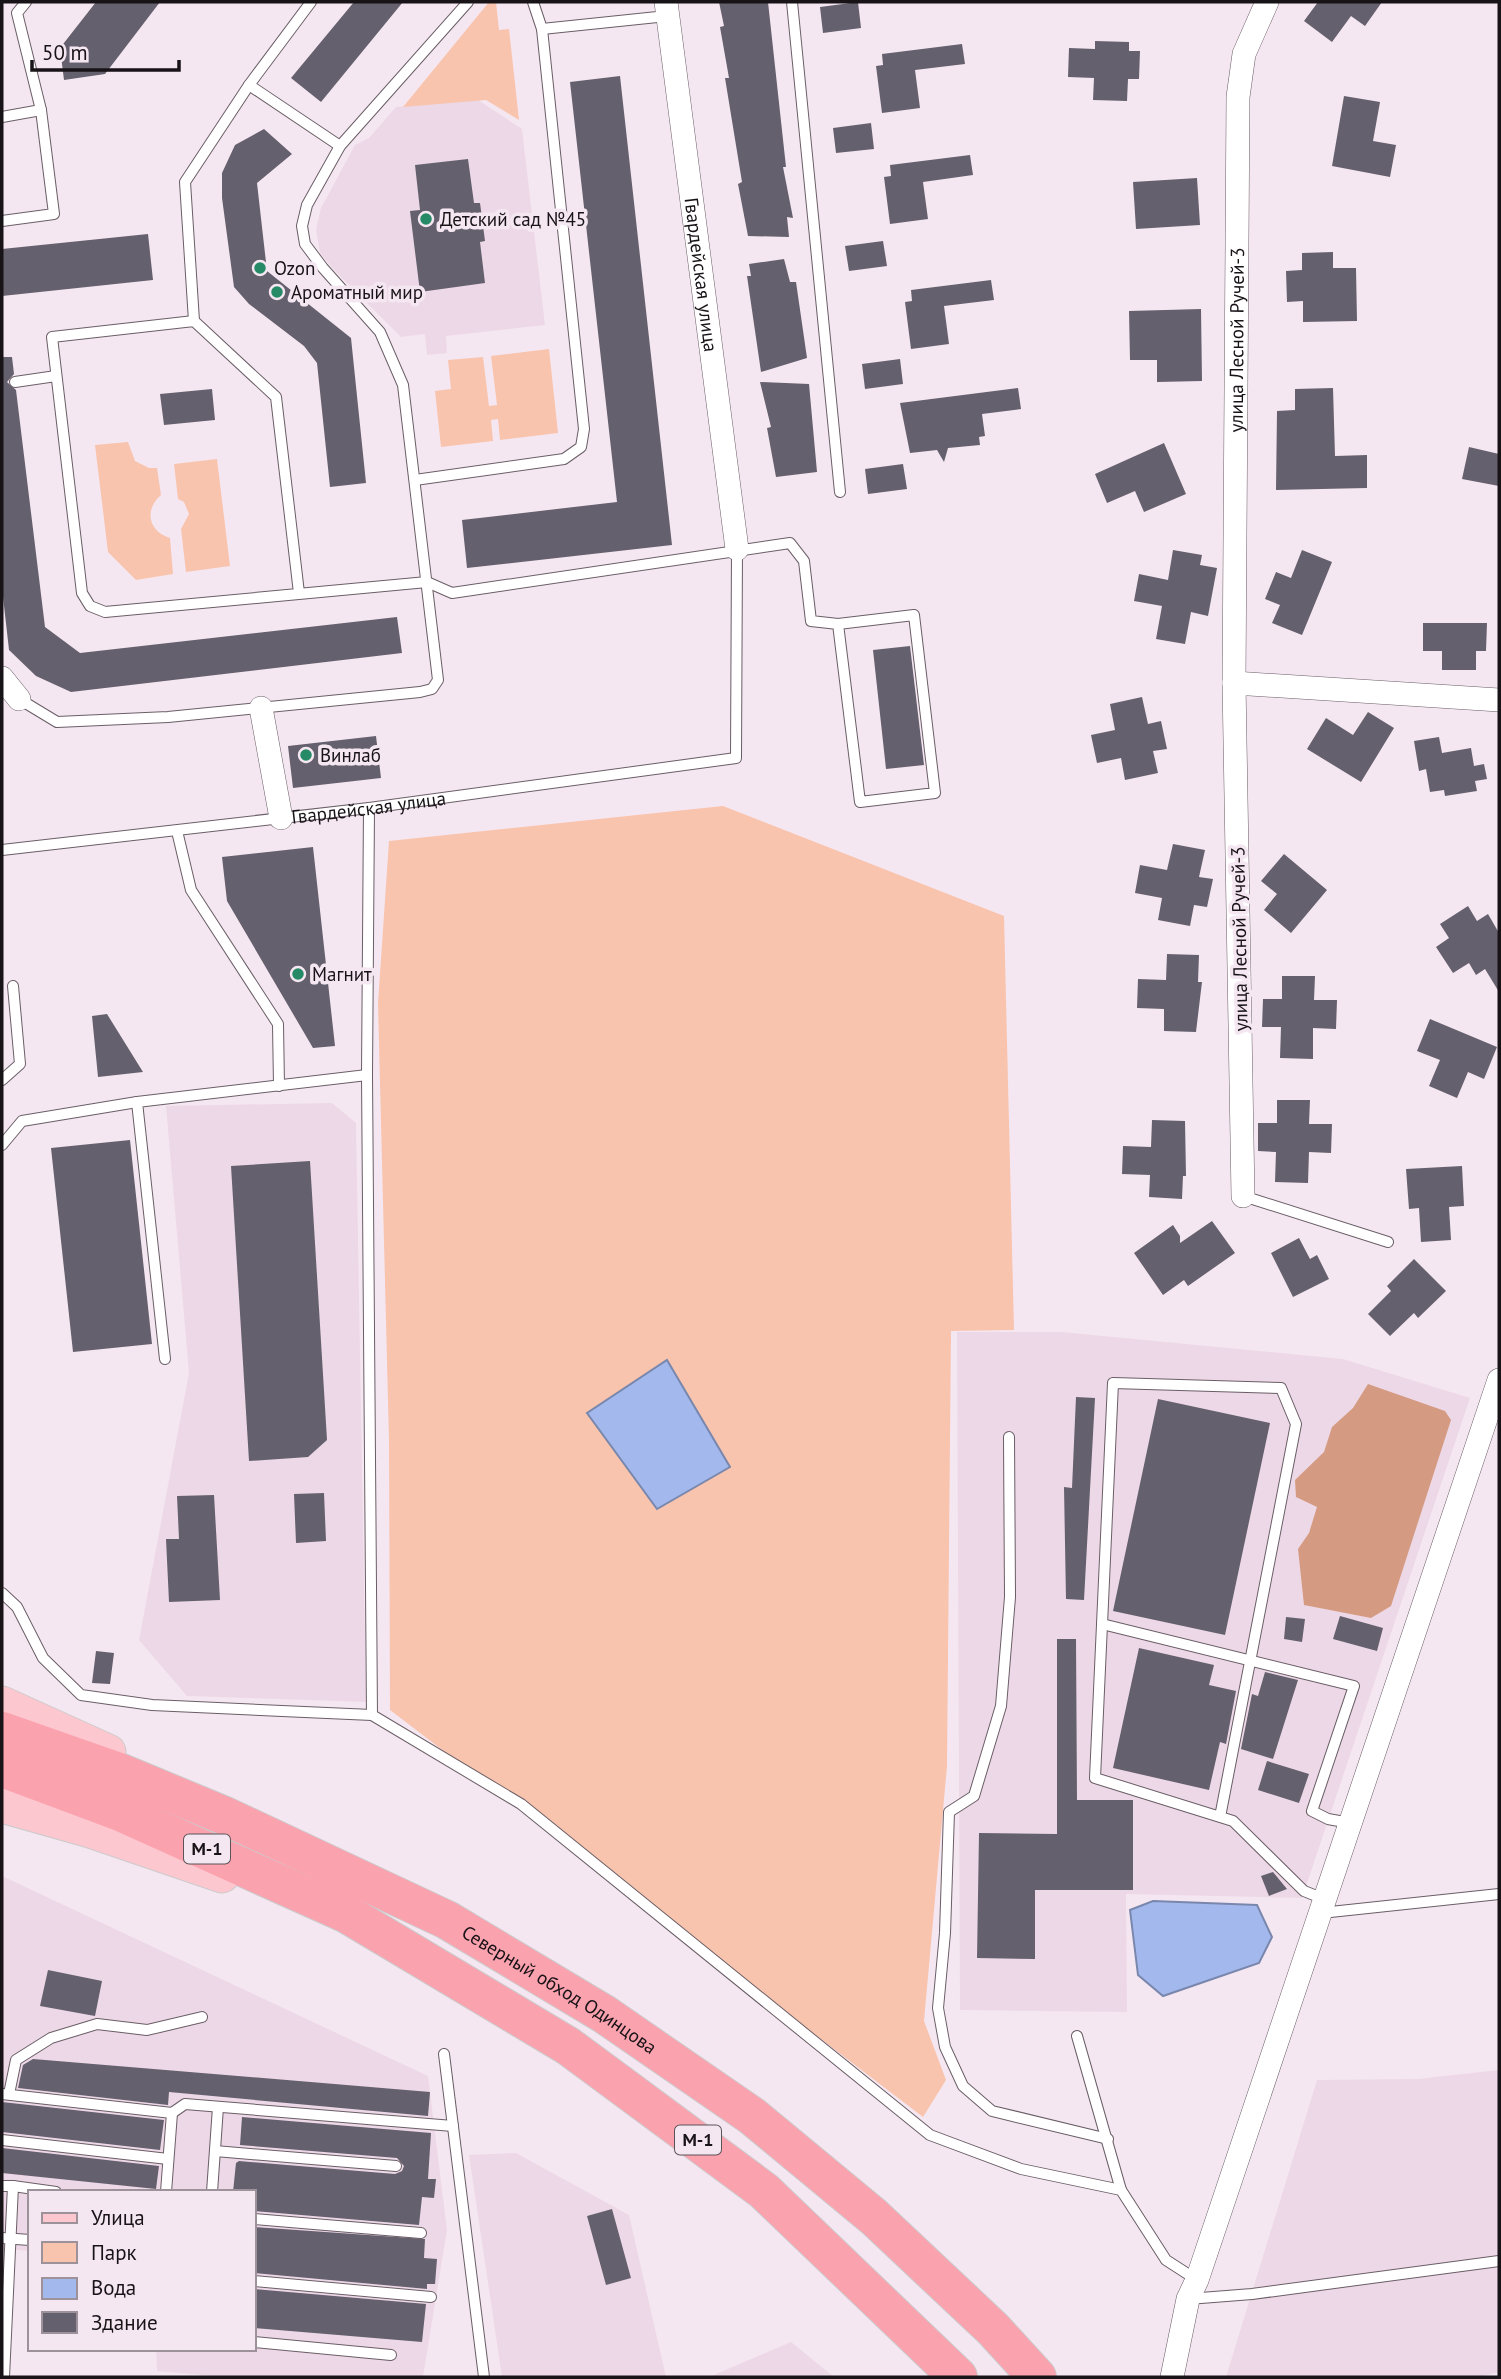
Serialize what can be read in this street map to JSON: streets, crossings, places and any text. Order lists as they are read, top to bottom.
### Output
{
  "streets": {
    "highway": ["М-1", "Северный обход Одинцова"],
    "street": ["Гвардейская улица", "улица Лесной Ручей-3"]
  },
  "places": [
    "Детский сад №45",
    "Ozon",
    "Ароматный мир",
    "Винлаб",
    "Магнит"
  ],
  "legend": [
    "Улица",
    "Парк",
    "Вода",
    "Здание"
  ],
  "scale_bar": "50 m"
}
